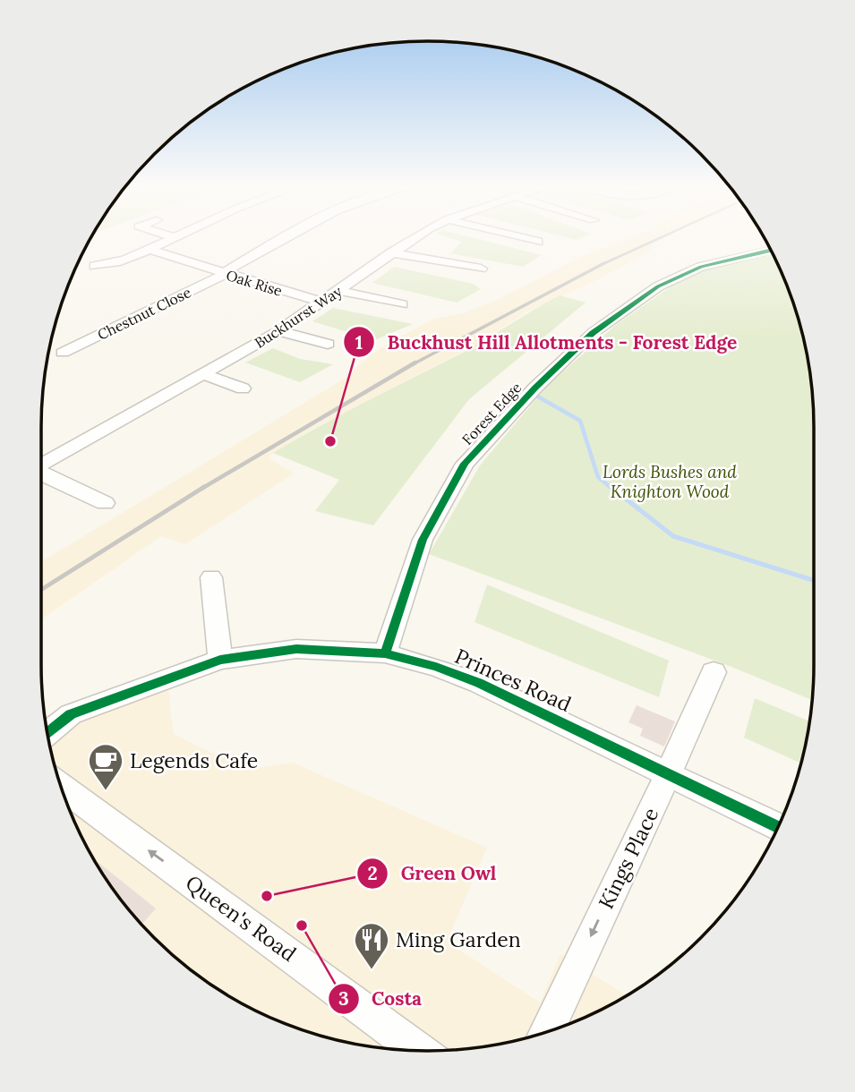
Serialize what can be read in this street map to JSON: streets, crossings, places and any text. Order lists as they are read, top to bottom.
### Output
{
  "streets": {
    "street": [
      "Oak Rise",
      "Chestnut Close",
      "Buckhurst Way",
      "Forest Edge",
      "Princes Road",
      "Kings Place",
      "Queen's Road"
    ]
  },
  "crossings": [
    ["Oak Rise", "Chestnut Close"],
    ["Oak Rise", "Buckhurst Way"],
    ["Forest Edge", "Princes Road"],
    ["Princes Road", "Kings Place"]
  ],
  "one_way": ["Kings Place", "Queen's Road"],
  "parks": ["Lords Bushes and Knighton Wood"],
  "places": {
    "other": ["Buckhust Hill Allotments - Forest Edge", "Green Owl", "Costa"],
    "cafe": ["Legends Cafe"],
    "restaurant": ["Ming Garden"]
  }
}
